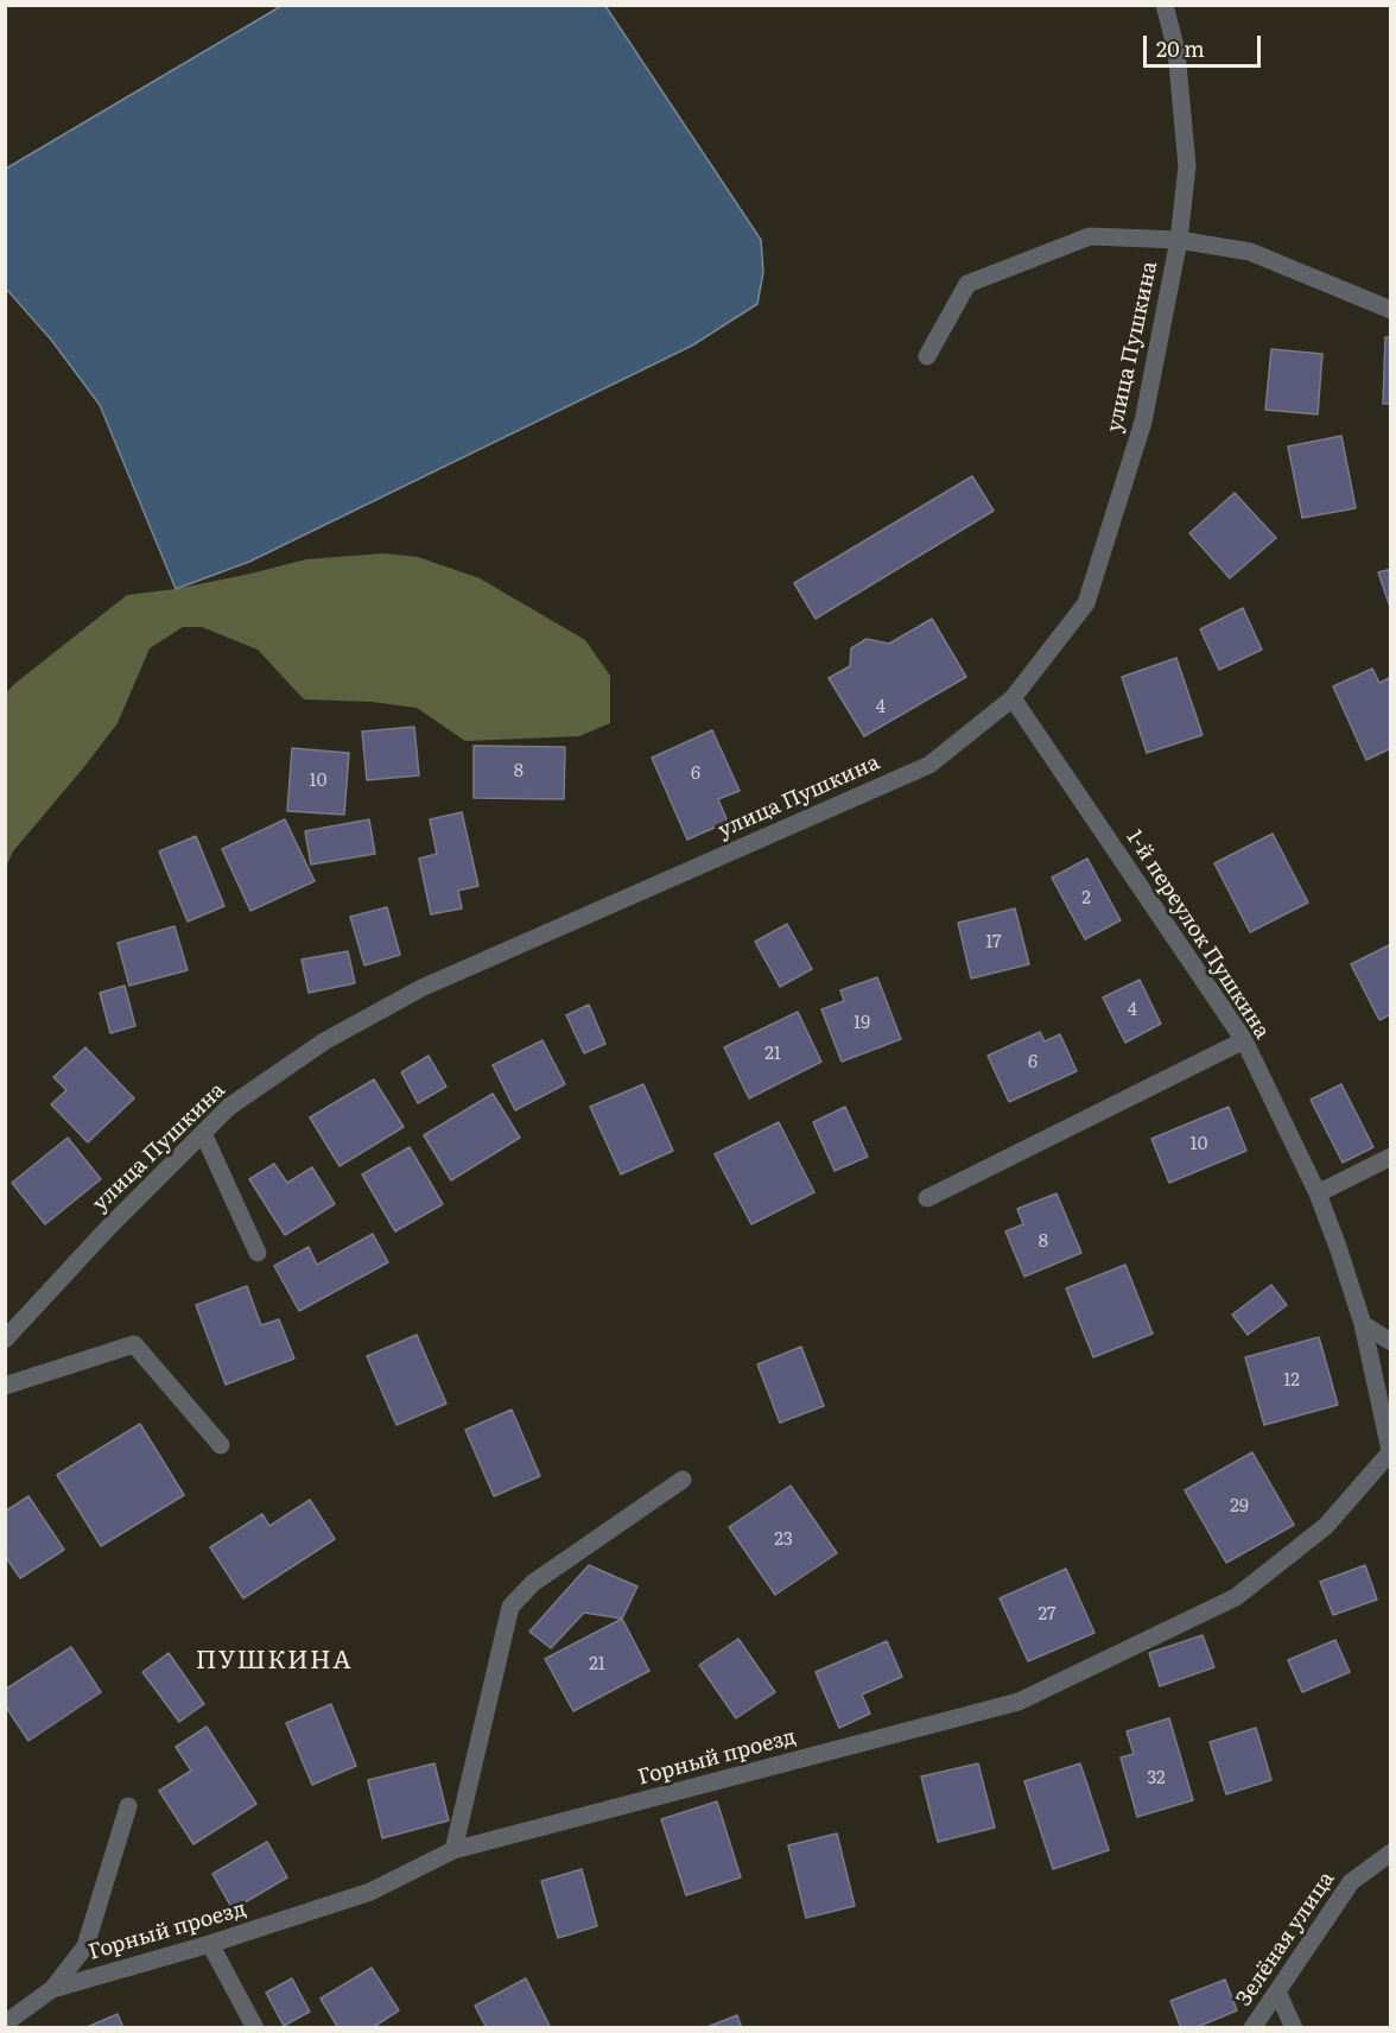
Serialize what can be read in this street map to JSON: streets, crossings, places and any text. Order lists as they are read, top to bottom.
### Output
{
  "streets": {
    "street": [
      "улица Пушкина",
      "1-й переулок Пушкина",
      "Горный проезд",
      "Зелёная улица"
    ]
  },
  "crossings": [
    ["улица Пушкина", "1-й переулок Пушкина"],
    ["1-й переулок Пушкина", "Горный проезд"]
  ],
  "districts": ["ПУШКИНА"],
  "house_numbers": [
    "4",
    "8",
    "6",
    "10",
    "2",
    "17",
    "4",
    "19",
    "21",
    "6",
    "10",
    "8",
    "12",
    "29",
    "23",
    "27",
    "21",
    "32"
  ],
  "scale_bar": "20 m"
}
